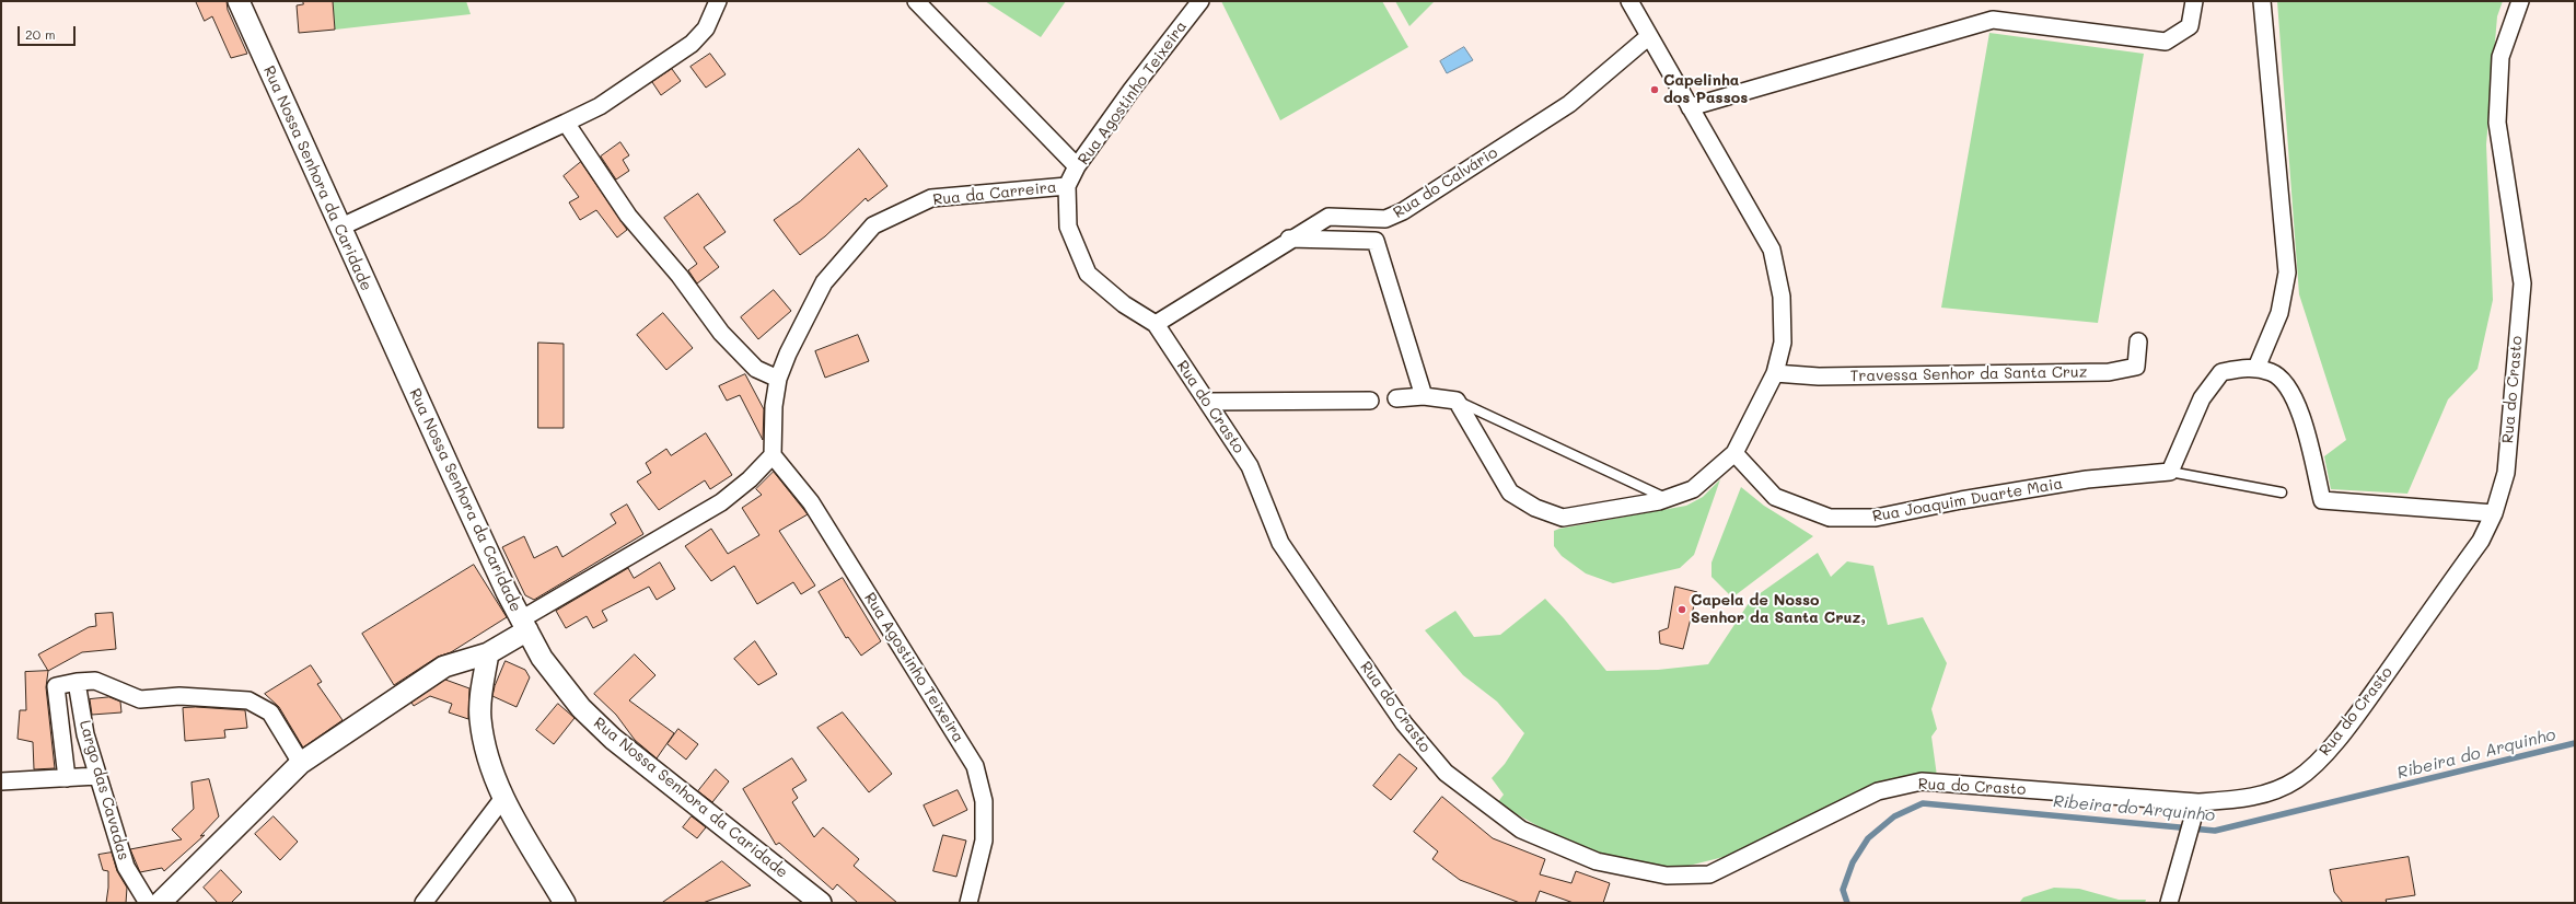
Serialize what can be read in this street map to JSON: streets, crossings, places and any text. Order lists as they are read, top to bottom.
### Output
{
  "streets": {
    "street": [
      "Rua Agostinho Teixeira",
      "Rua Nossa Senhora da Caridade",
      "Rua do Calvário",
      "Rua da Carreira",
      "Travessa Senhor da Santa Cruz",
      "Rua do Crasto",
      "Rua Joaquim Duarte Maia",
      "Largo das Cavadas"
    ]
  },
  "crossings": [
    ["Rua Agostinho Teixeira", "Rua da Carreira"],
    ["Rua Agostinho Teixeira", "Rua do Crasto"],
    ["Rua do Calvário", "Rua do Crasto"],
    ["Rua da Carreira", "Rua do Crasto"]
  ],
  "water": ["Ribeira do Arquinho"],
  "places": ["Capelinha dos Passos", "Capela de Nosso Senhor da Santa Cruz,"],
  "scale_bar": "20 m"
}
